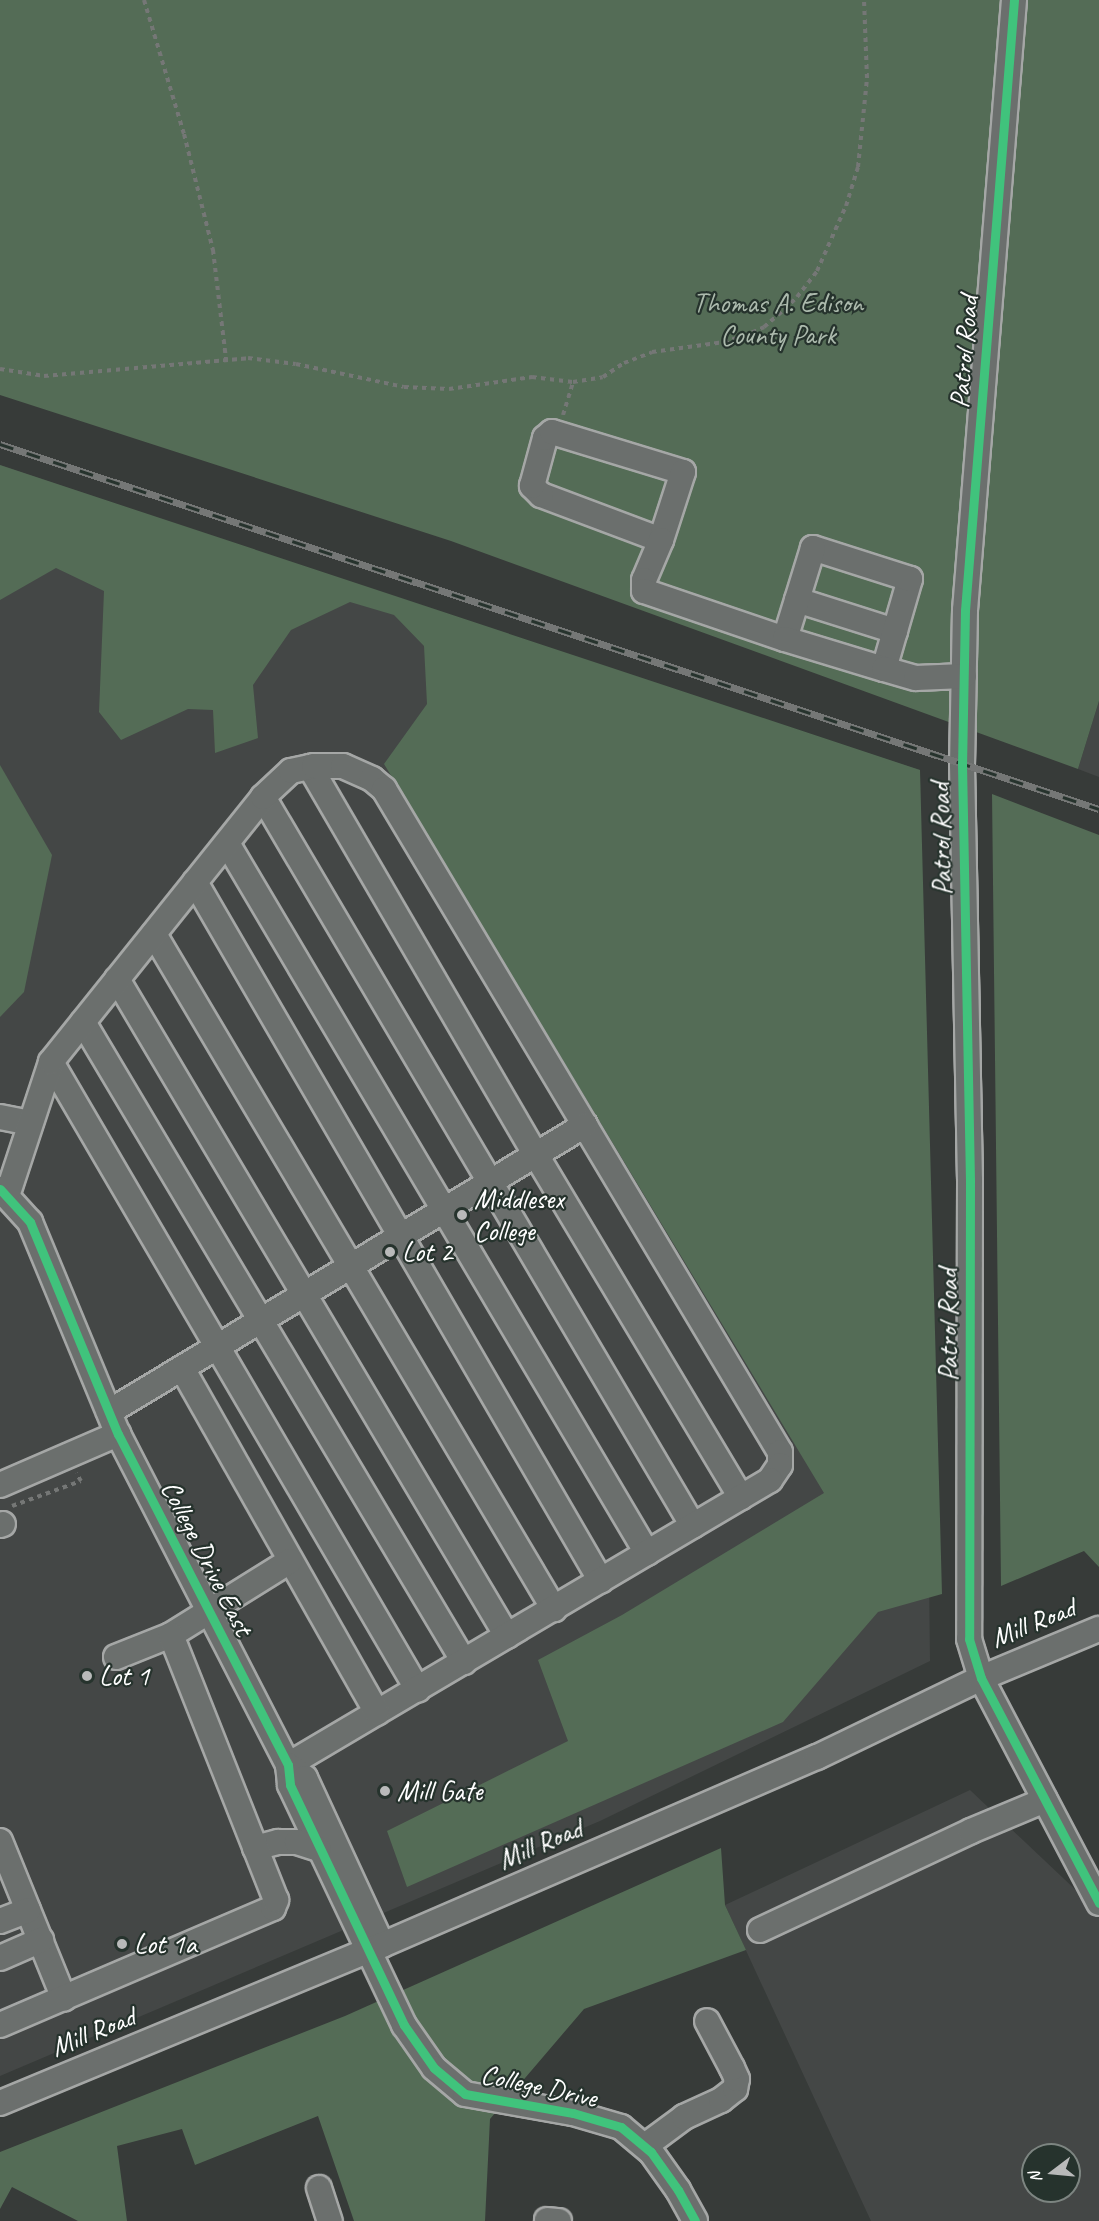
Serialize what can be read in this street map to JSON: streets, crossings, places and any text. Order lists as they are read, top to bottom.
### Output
{
  "streets": {
    "street": [
      "Patrol Road",
      "College Drive East",
      "Mill Road",
      "College Drive"
    ]
  },
  "crossings": [
    ["Patrol Road", "Mill Road"],
    ["College Drive East", "Mill Road"],
    ["College Drive East", "College Drive"],
    ["Mill Road", "College Drive"]
  ],
  "parks": ["Thomas A. Edison County Park"],
  "places": [
    "Middlesex College",
    "Lot 2",
    "Lot 1",
    "Mill Gate",
    "Lot 1a"
  ],
  "north": "left"
}
